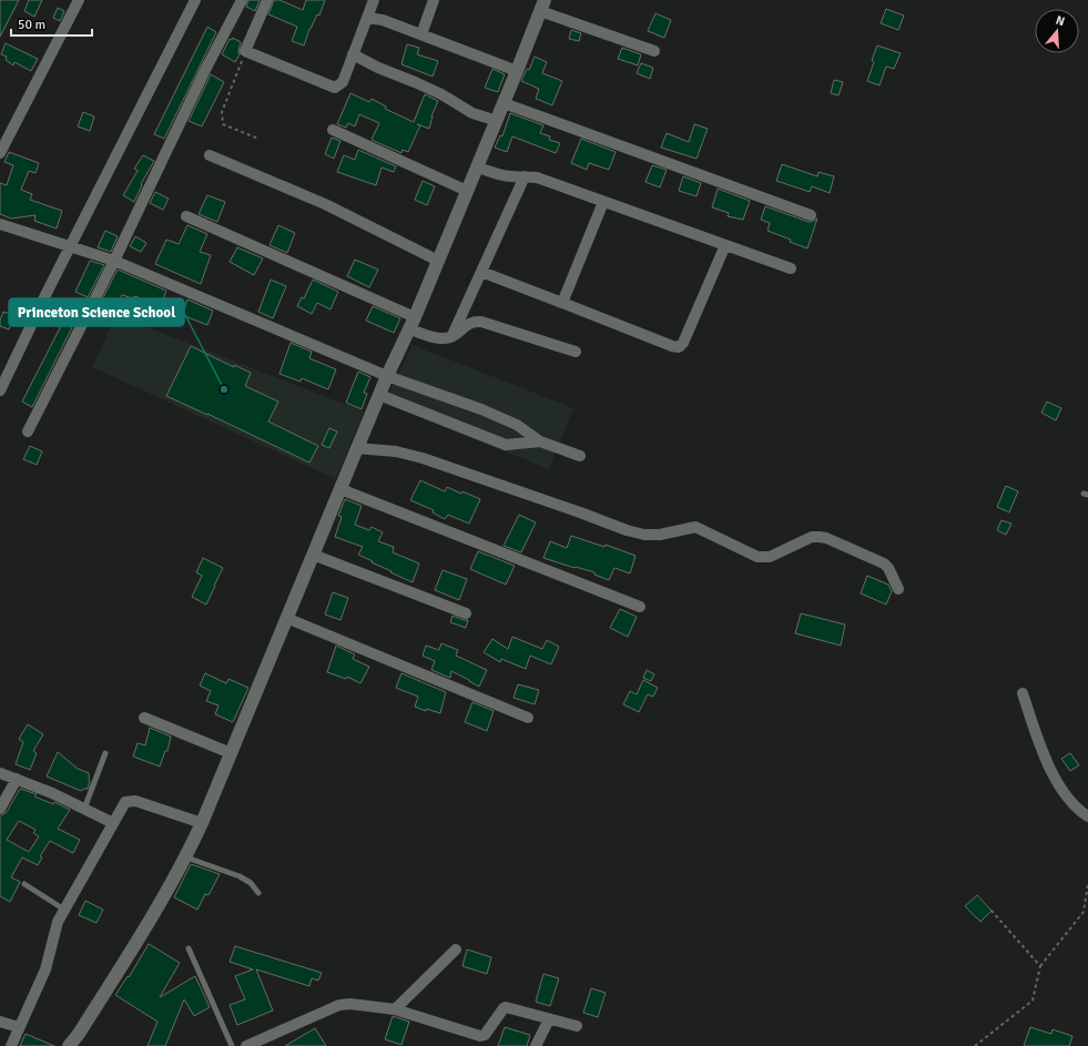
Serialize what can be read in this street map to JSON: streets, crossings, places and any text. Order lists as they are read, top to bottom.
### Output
{
  "places": ["Princeton Science School"],
  "scale_bar": "50 m",
  "north": "top"
}
